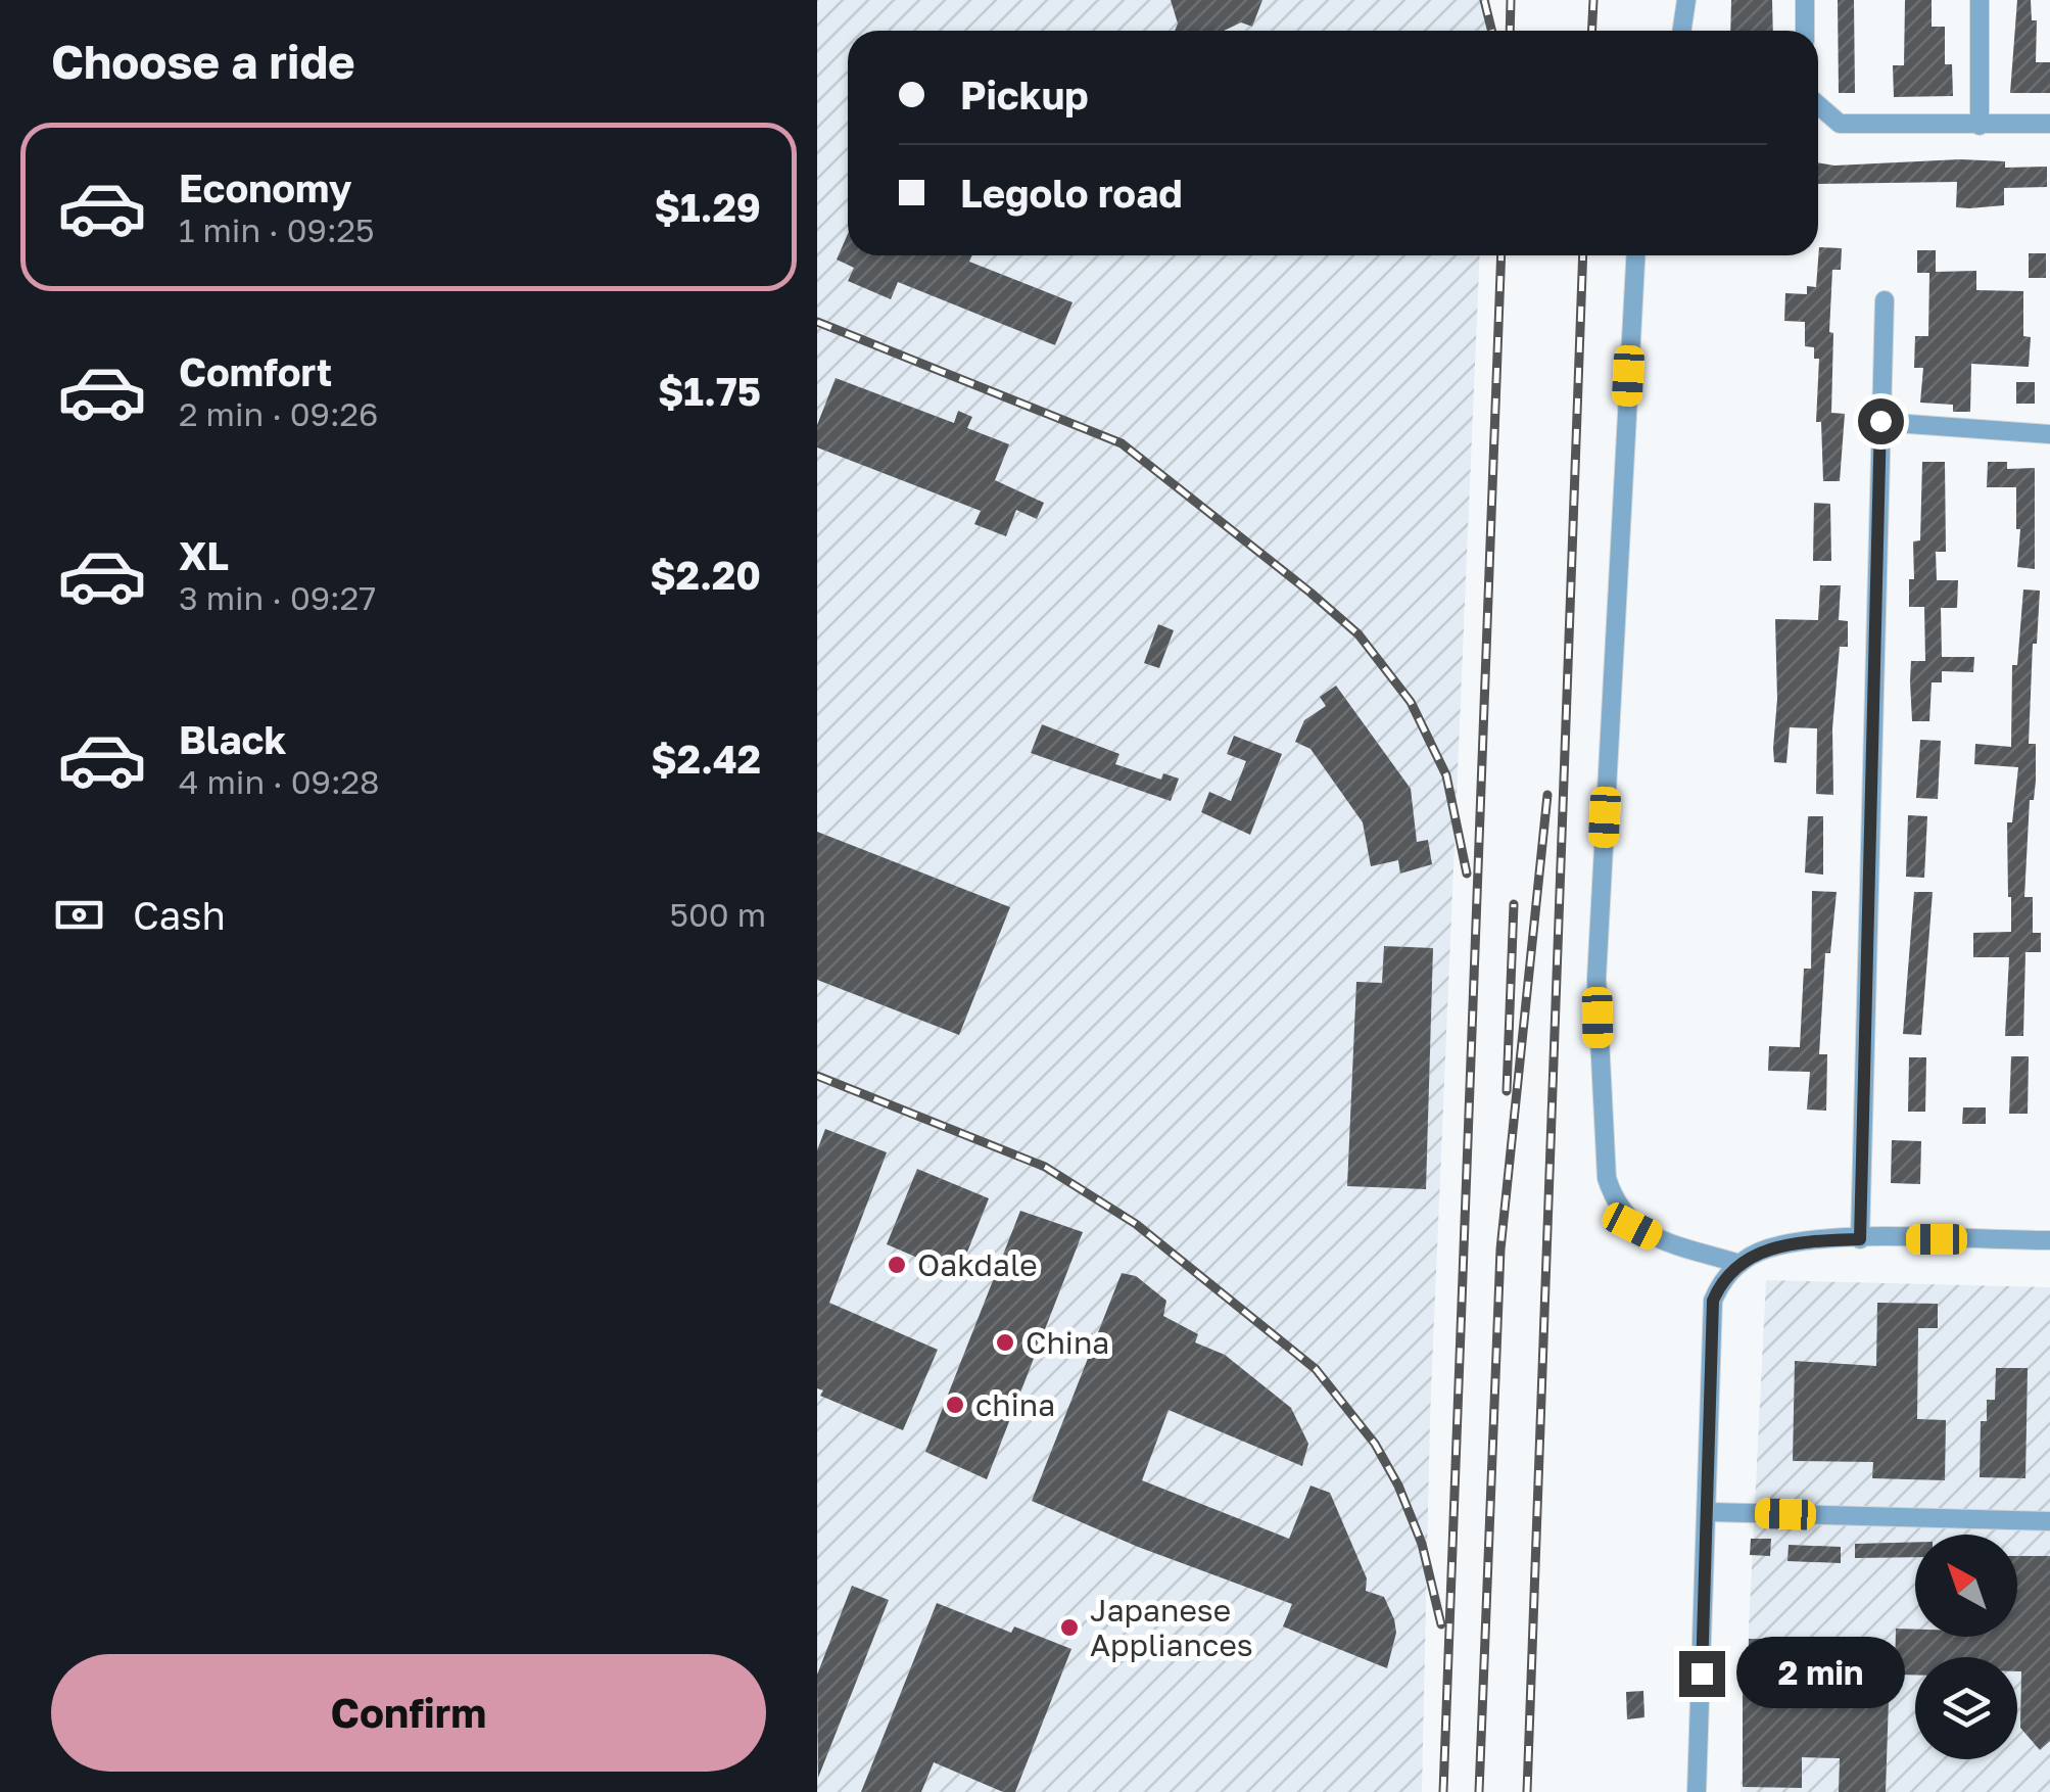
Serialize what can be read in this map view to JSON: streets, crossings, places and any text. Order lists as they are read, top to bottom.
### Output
{
  "places": [
    "Oakdale",
    "China",
    "china",
    "Japanese Appliances"
  ],
  "north": "top left",
  "page": {
    "heading": "Choose a ride",
    "banner": ["Pickup", "Legolo road"],
    "list": [
      {
        "name": "Economy",
        "note": "1 min · 09:25",
        "value": "$1.29"
      },
      {
        "name": "Comfort",
        "note": "2 min · 09:26",
        "value": "$1.75"
      },
      {
        "name": "XL",
        "note": "3 min · 09:27",
        "value": "$2.20"
      },
      {
        "name": "Black",
        "note": "4 min · 09:28",
        "value": "$2.42"
      }
    ],
    "pay": ["Cash", "500 m"],
    "buttons": "Confirm",
    "bubble": "2 min"
  }
}
